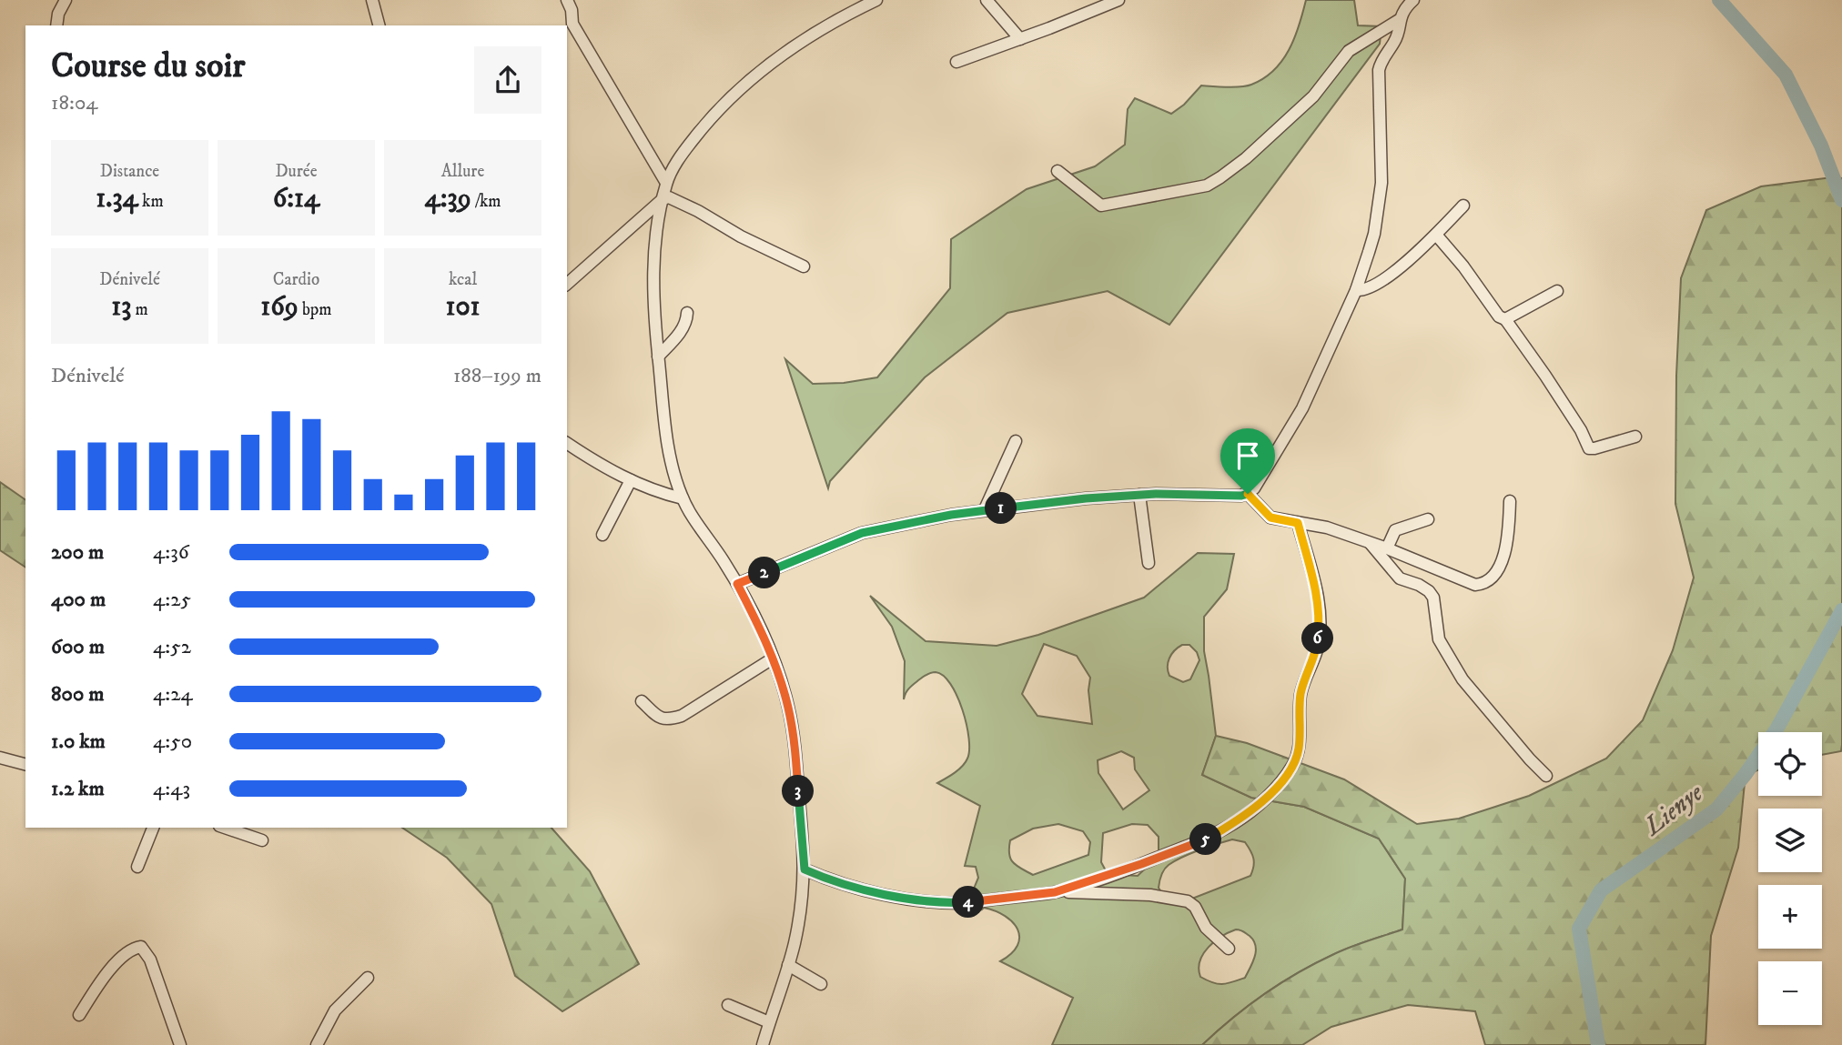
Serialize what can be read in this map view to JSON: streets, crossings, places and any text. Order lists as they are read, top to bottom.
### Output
{
  "water": ["Lienye"],
  "page": {
    "heading": ["Course du soir", "18:04"],
    "stats": [
      ["Distance", "1.34 km"],
      ["Durée", "6:14"],
      ["Allure", "4:39 /km"],
      ["Dénivelé", "13 m"],
      ["Cardio", "169 bpm"],
      ["kcal", "101"]
    ],
    "chart": ["Dénivelé", "188–199 m"],
    "pins": [
      "1",
      "2",
      "6",
      "3",
      "5",
      "4"
    ],
    "list": [
      {
        "name": "200 m",
        "note": "4:36"
      },
      {
        "name": "400 m",
        "note": "4:25"
      },
      {
        "name": "600 m",
        "note": "4:52"
      },
      {
        "name": "800 m",
        "note": "4:24"
      },
      {
        "name": "1.0 km",
        "note": "4:50"
      },
      {
        "name": "1.2 km",
        "note": "4:43"
      }
    ],
    "map_buttons": ["+", "−"]
  }
}
